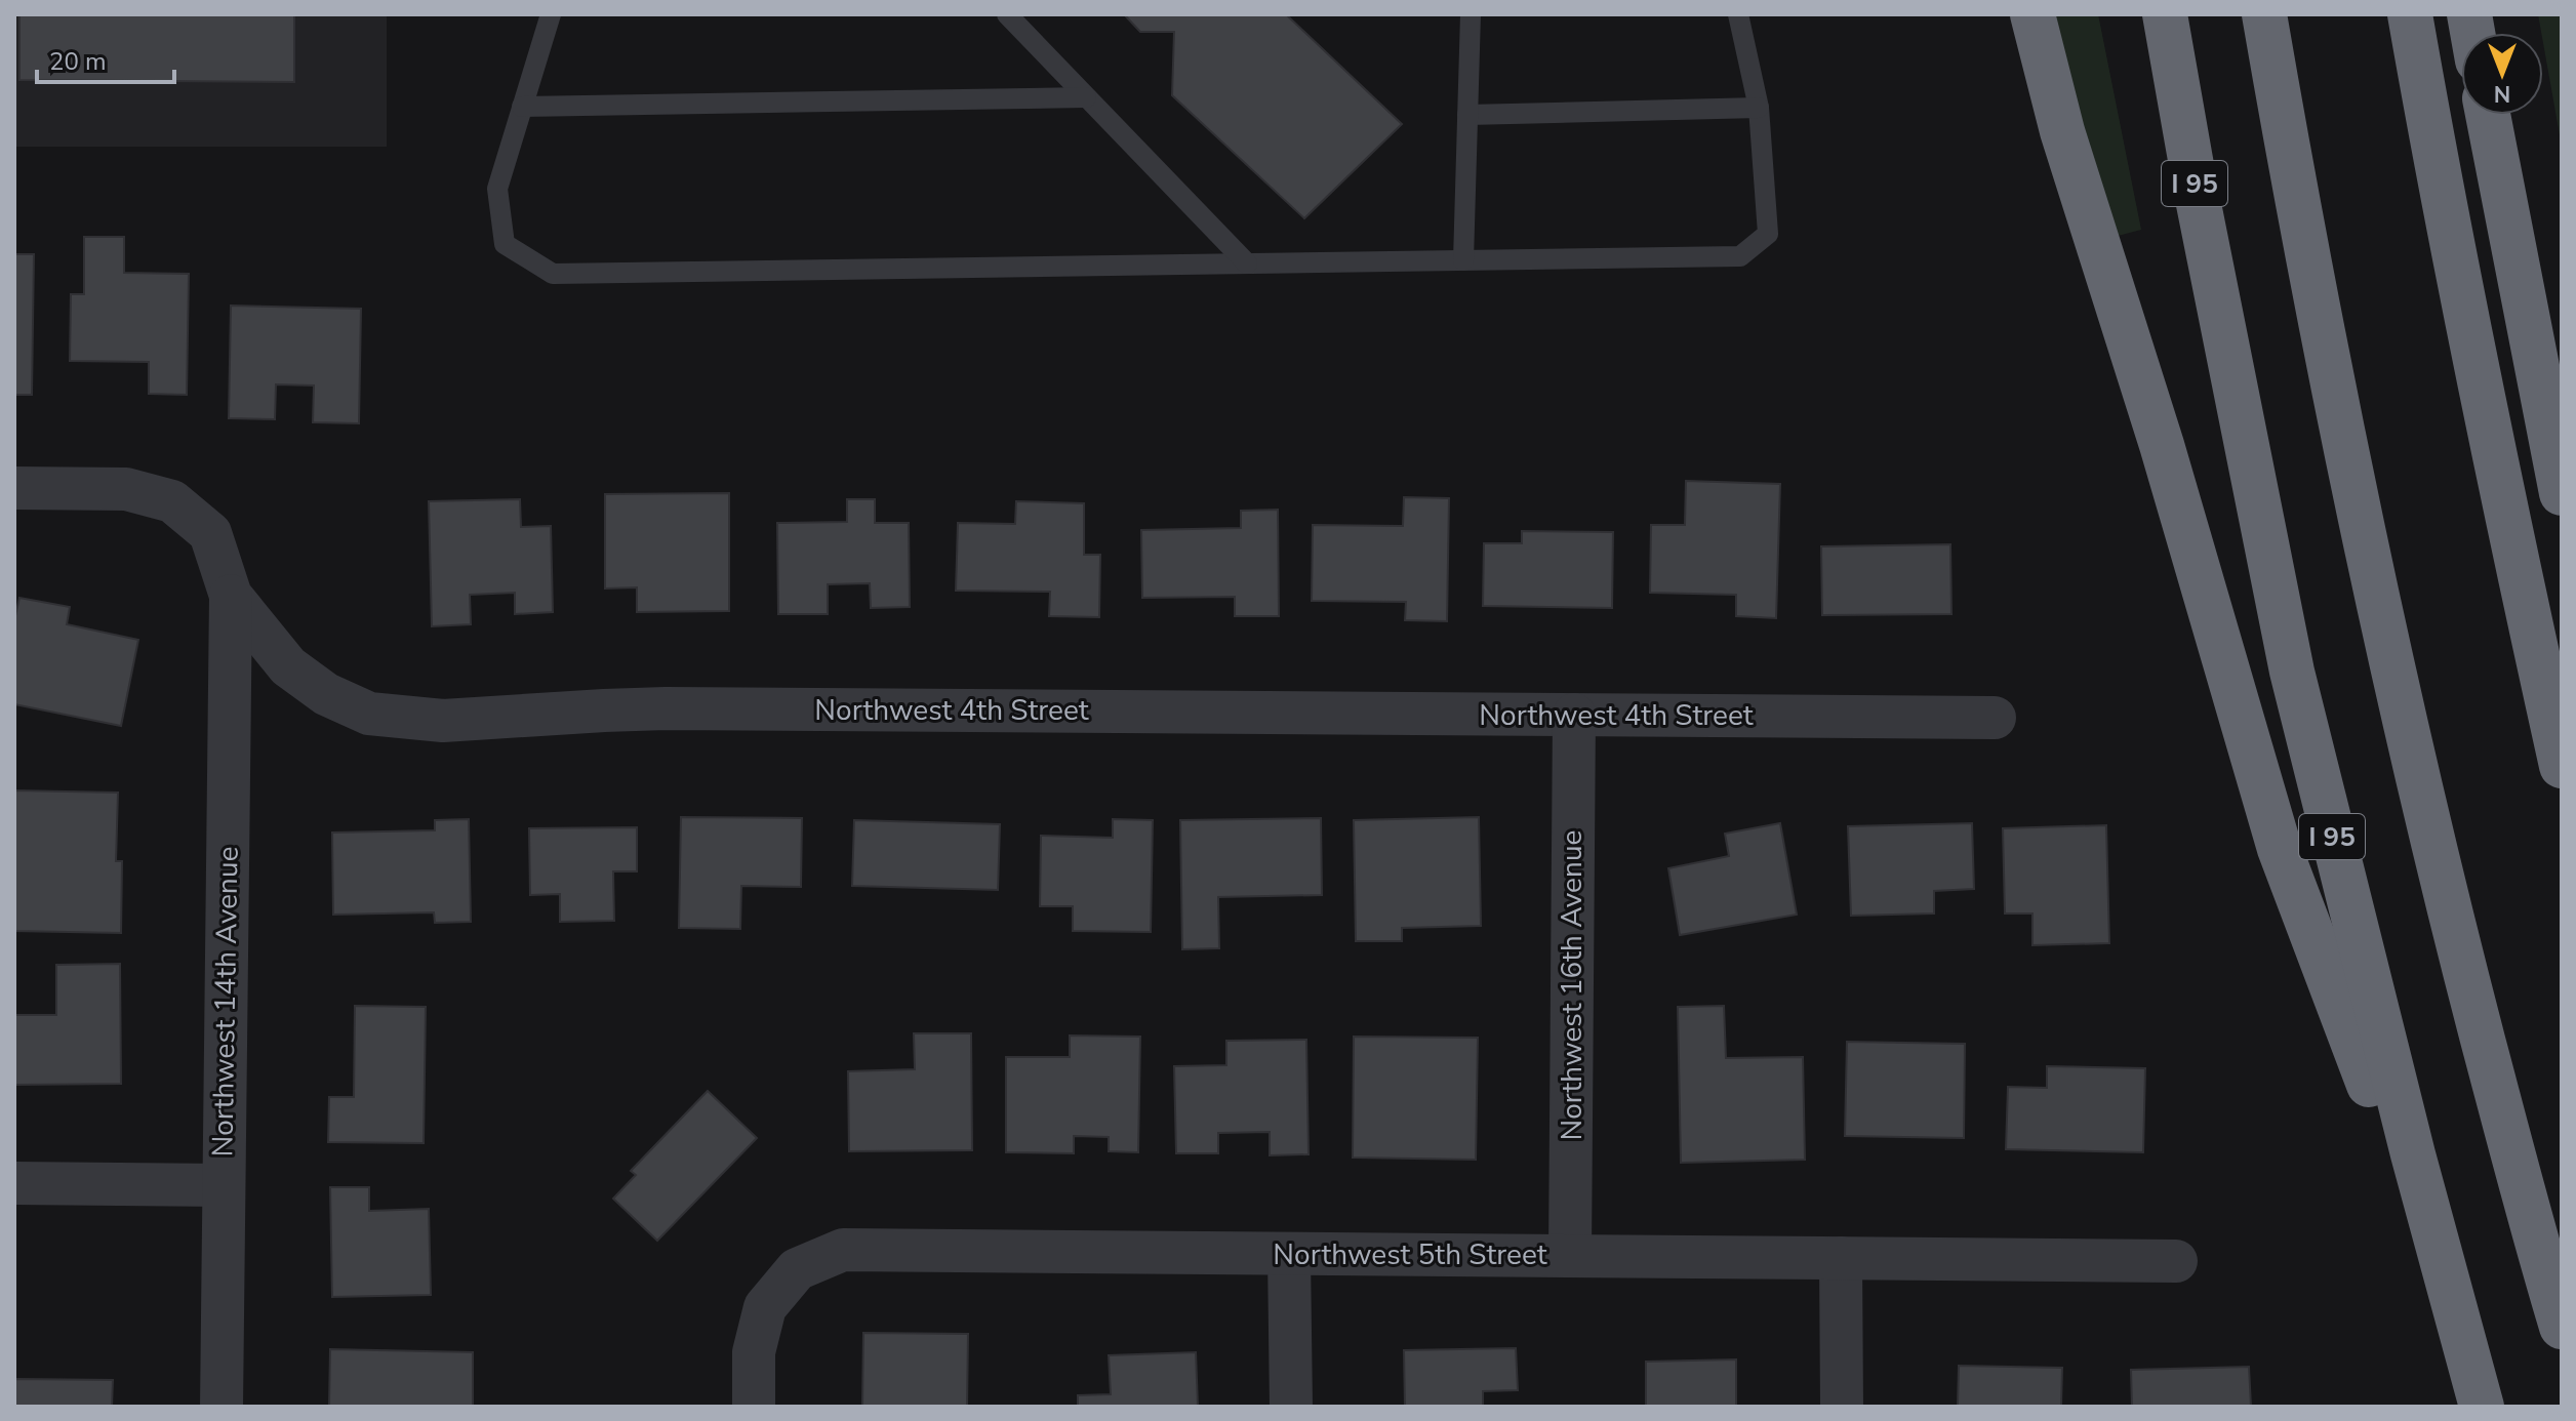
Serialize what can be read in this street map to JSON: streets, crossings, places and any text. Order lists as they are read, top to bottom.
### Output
{
  "streets": {
    "highway": ["I 95"],
    "street": [
      "Northwest 4th Street",
      "Northwest 16th Avenue",
      "Northwest 14th Avenue",
      "Northwest 5th Street"
    ]
  },
  "crossings": [
    ["Northwest 4th Street", "Northwest 16th Avenue"],
    ["Northwest 4th Street", "Northwest 14th Avenue"],
    ["Northwest 16th Avenue", "Northwest 5th Street"]
  ],
  "scale_bar": "20 m",
  "north": "bottom"
}
